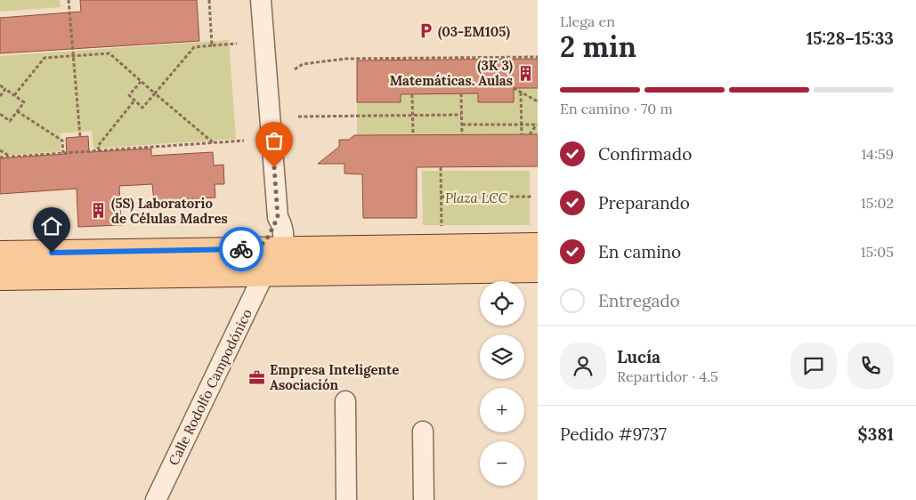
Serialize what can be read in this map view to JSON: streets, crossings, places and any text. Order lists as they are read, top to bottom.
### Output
{
  "streets": {
    "street": ["Calle Rodolfo Campodónico"]
  },
  "parks": ["Plaza LCC"],
  "places": {
    "parking": ["(03-EM105)"],
    "building": ["(3K 3) Matemáticas. Aulas", "(5S) Laboratorio de Células Madres"],
    "office": ["Empresa Inteligente Asociación"]
  },
  "page": {
    "heading": ["2 min", "Llega en", "15:28–15:33"],
    "panel": [
      "Lucía",
      "Repartidor · 4.5",
      "Pedido #9737",
      "$381"
    ],
    "bar": "En camino · 70 m",
    "list": [
      ["Confirmado", "14:59"],
      ["Preparando", "15:02"],
      ["En camino", "15:05"],
      "Entregado"
    ],
    "map_buttons": ["+", "−"]
  }
}
